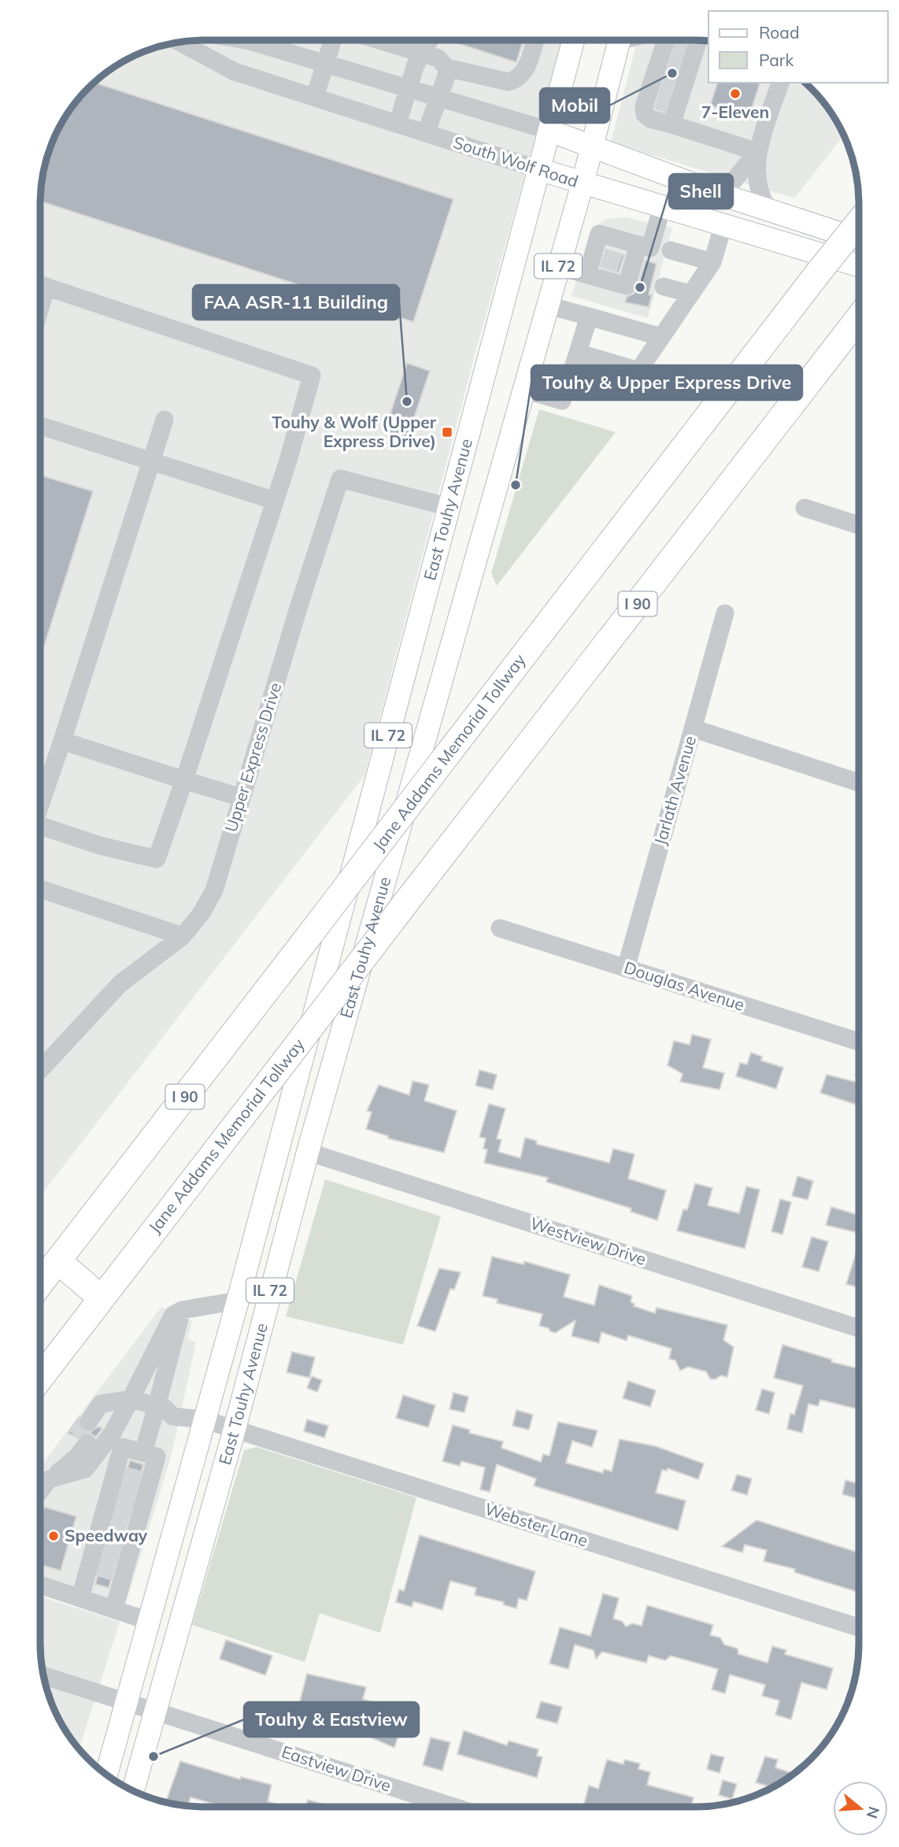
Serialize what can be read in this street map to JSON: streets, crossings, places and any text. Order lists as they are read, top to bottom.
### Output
{
  "streets": {
    "highway": ["I 90", "Jane Addams Memorial Tollway"],
    "main road": ["South Wolf Road", "IL 72", "East Touhy Avenue"],
    "street": [
      "Upper Express Drive",
      "Jarlath Avenue",
      "Douglas Avenue",
      "Westview Drive",
      "Webster Lane",
      "Eastview Drive"
    ]
  },
  "crossings": [
    ["South Wolf Road", "East Touhy Avenue"],
    ["East Touhy Avenue", "Upper Express Drive"],
    ["East Touhy Avenue", "Westview Drive"],
    ["East Touhy Avenue", "Webster Lane"],
    ["East Touhy Avenue", "Eastview Drive"],
    ["Jarlath Avenue", "Douglas Avenue"]
  ],
  "places": {
    "other": [
      "Mobil",
      "7-Eleven",
      "Shell",
      "FAA ASR-11 Building",
      "Touhy & Upper Express Drive",
      "Speedway",
      "Touhy & Eastview"
    ],
    "transit": ["Touhy & Wolf (Upper Express Drive)"]
  },
  "legend": ["Road", "Park"],
  "north": "right"
}
